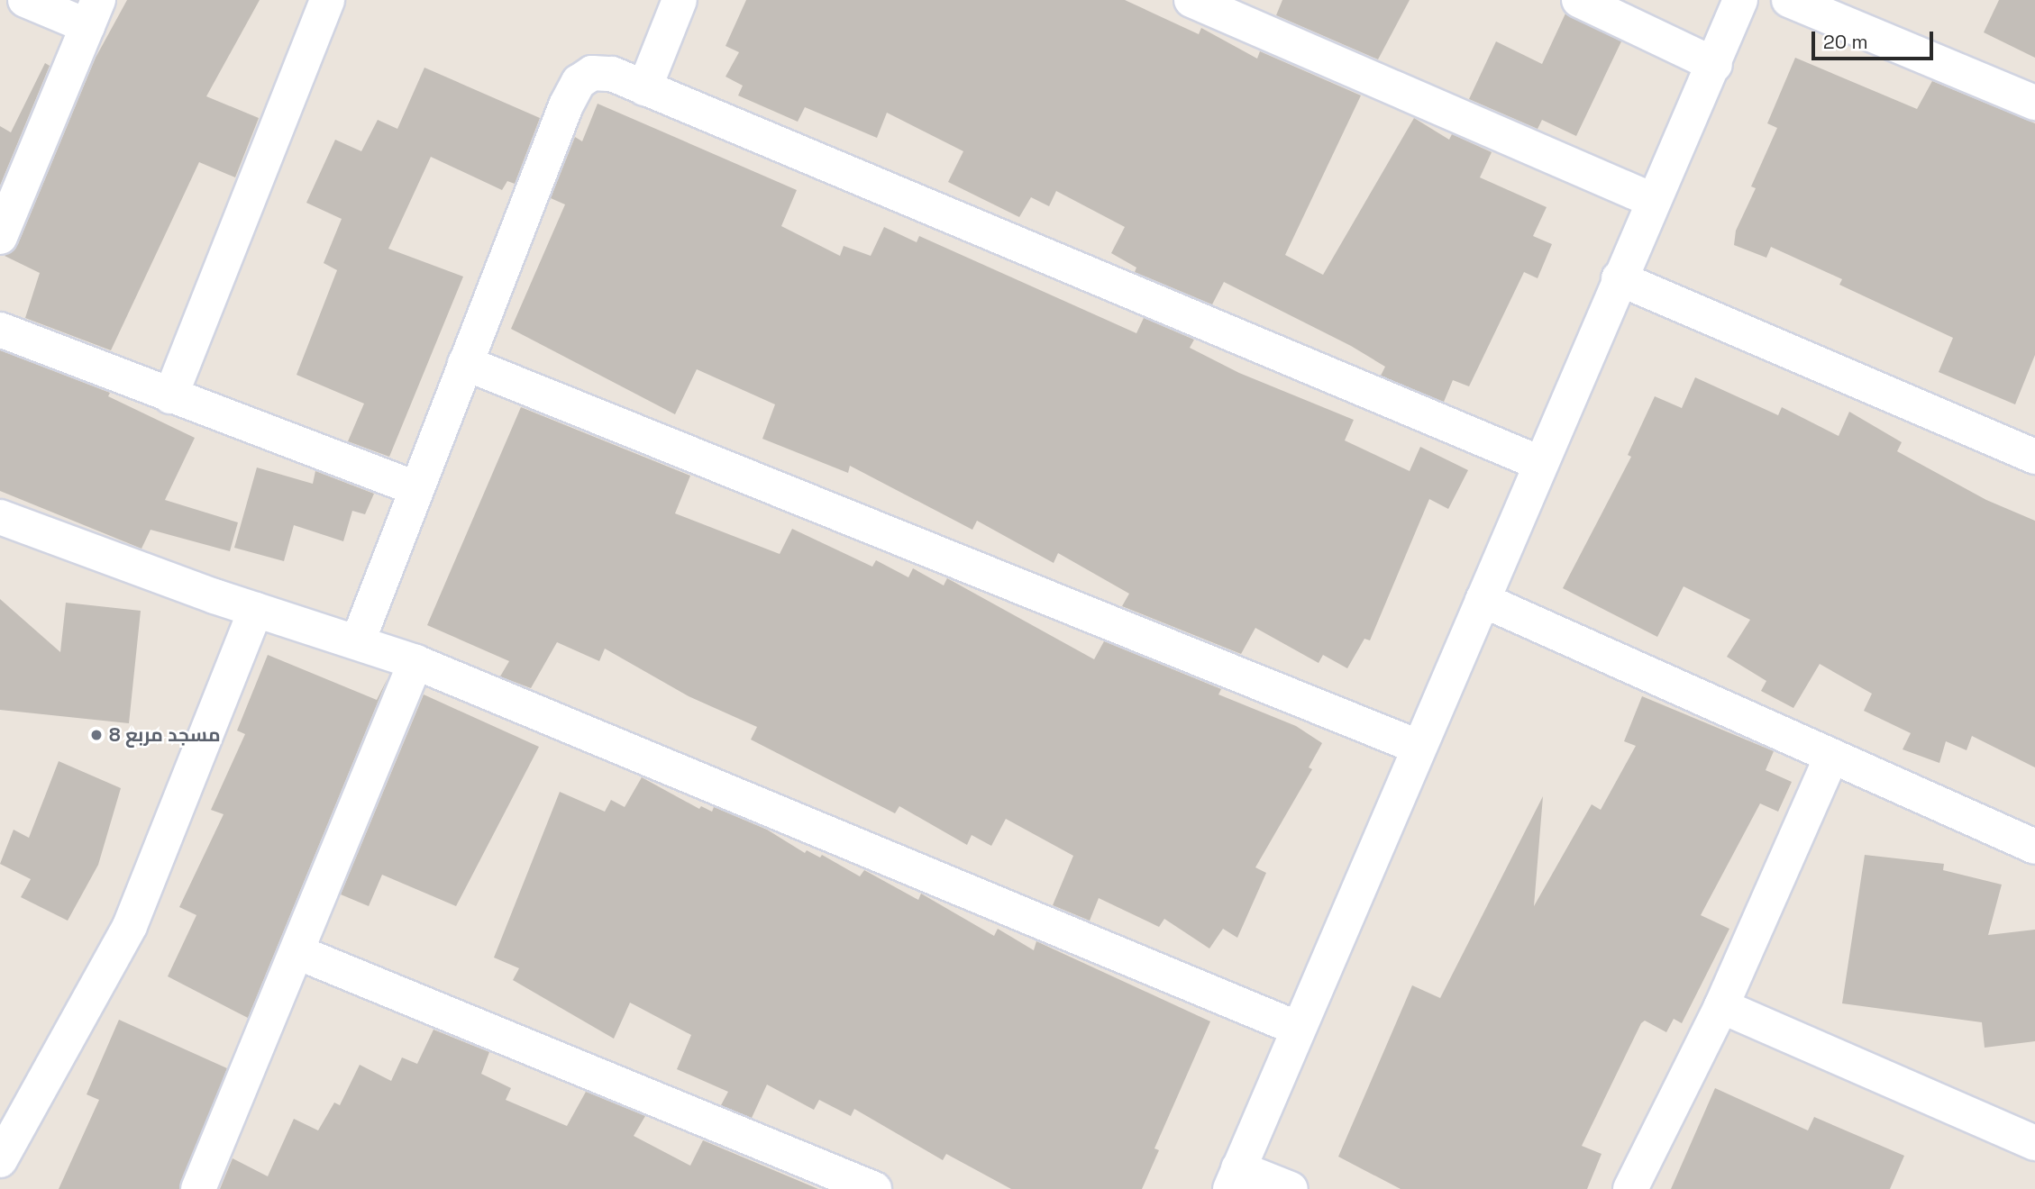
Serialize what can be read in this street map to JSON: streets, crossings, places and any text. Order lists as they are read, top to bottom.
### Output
{
  "places": ["مسجد مربع 8"],
  "scale_bar": "20 m"
}
